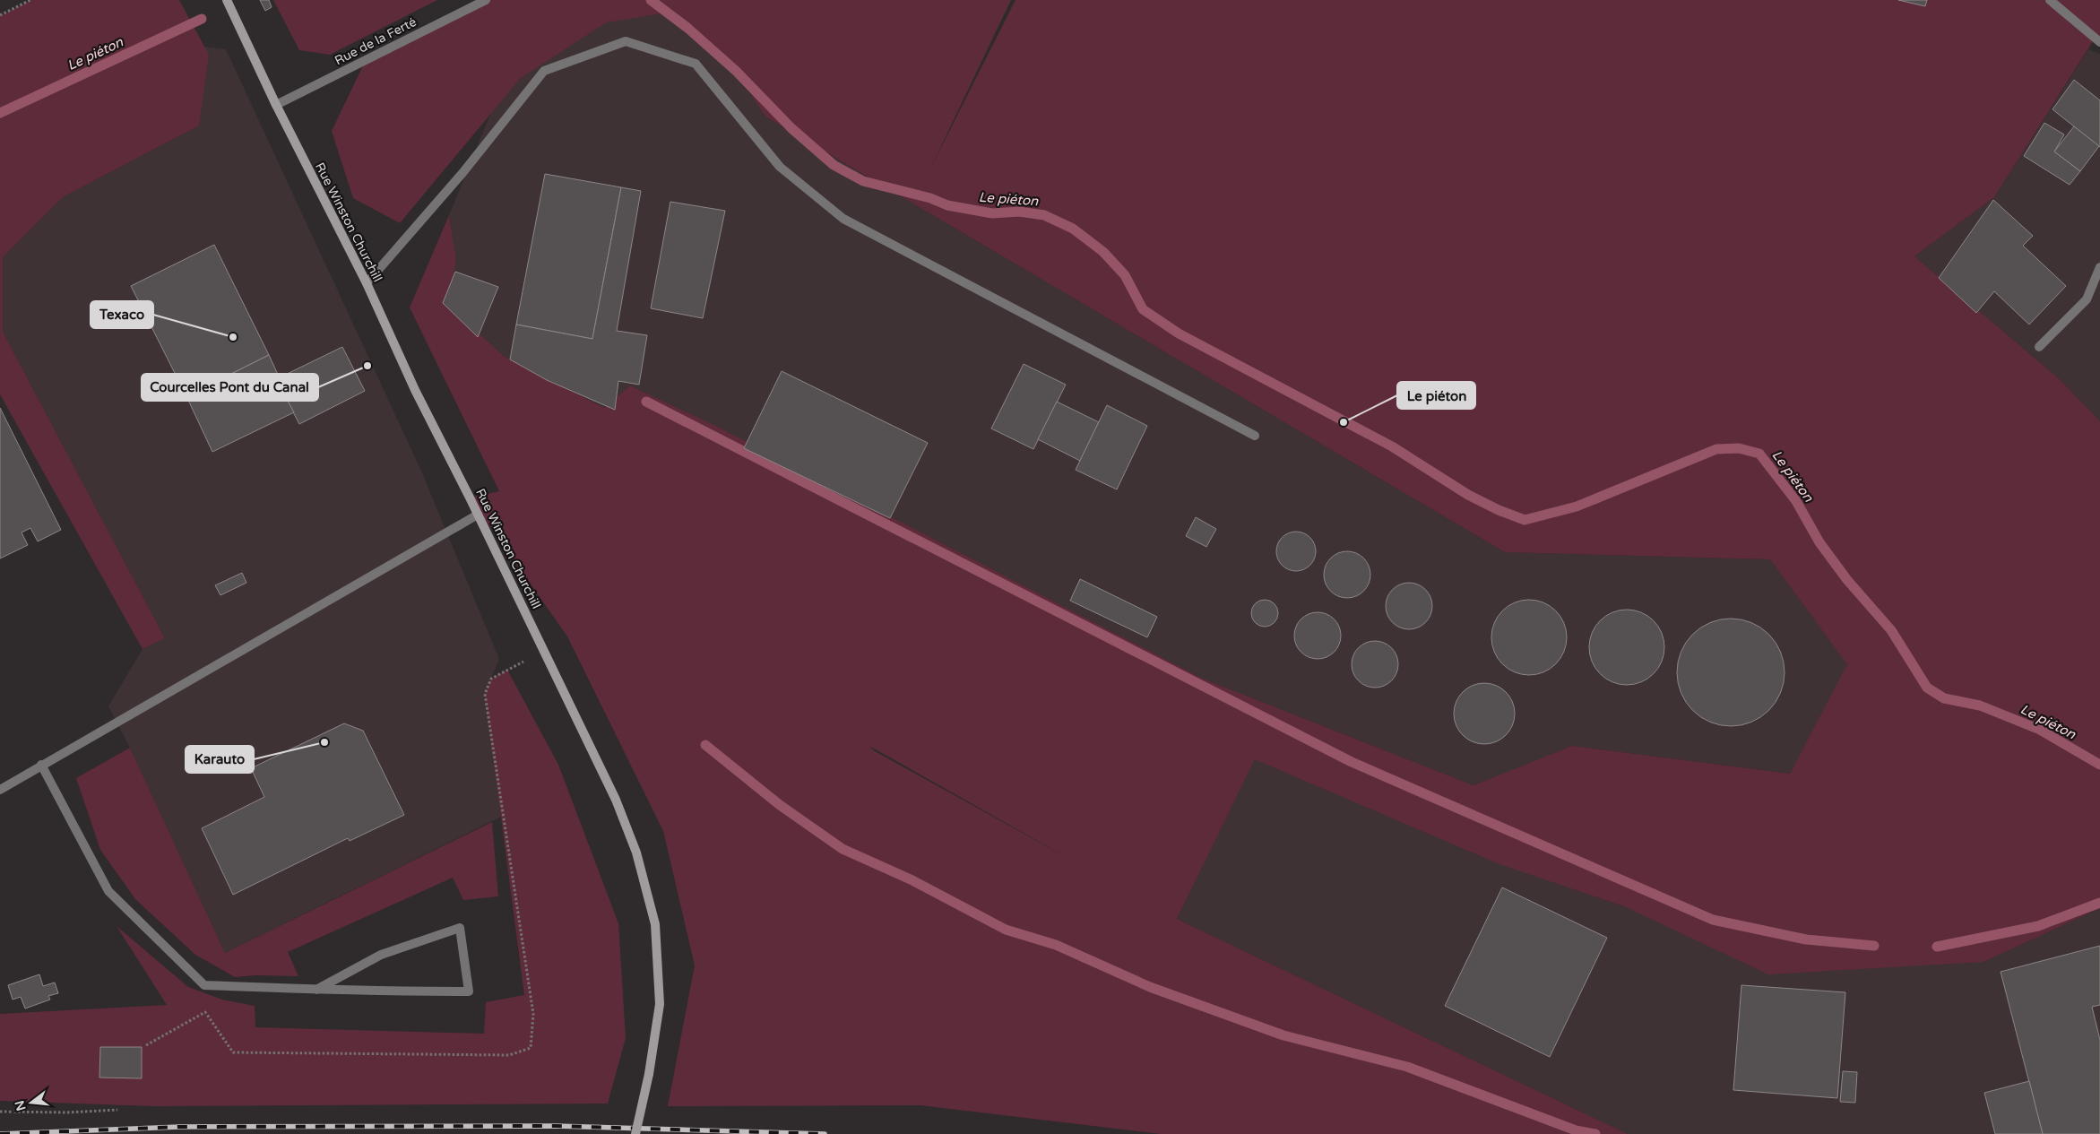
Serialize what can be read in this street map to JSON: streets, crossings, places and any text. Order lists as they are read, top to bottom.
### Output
{
  "streets": {
    "main road": ["Rue Winston Churchill"],
    "street": ["Rue de la Ferté"]
  },
  "crossings": [
    ["Rue de la Ferté", "Rue Winston Churchill"]
  ],
  "water": ["Le piéton"],
  "places": [
    "Texaco",
    "Courcelles Pont du Canal",
    "Le piéton",
    "Karauto"
  ],
  "north": "left"
}
